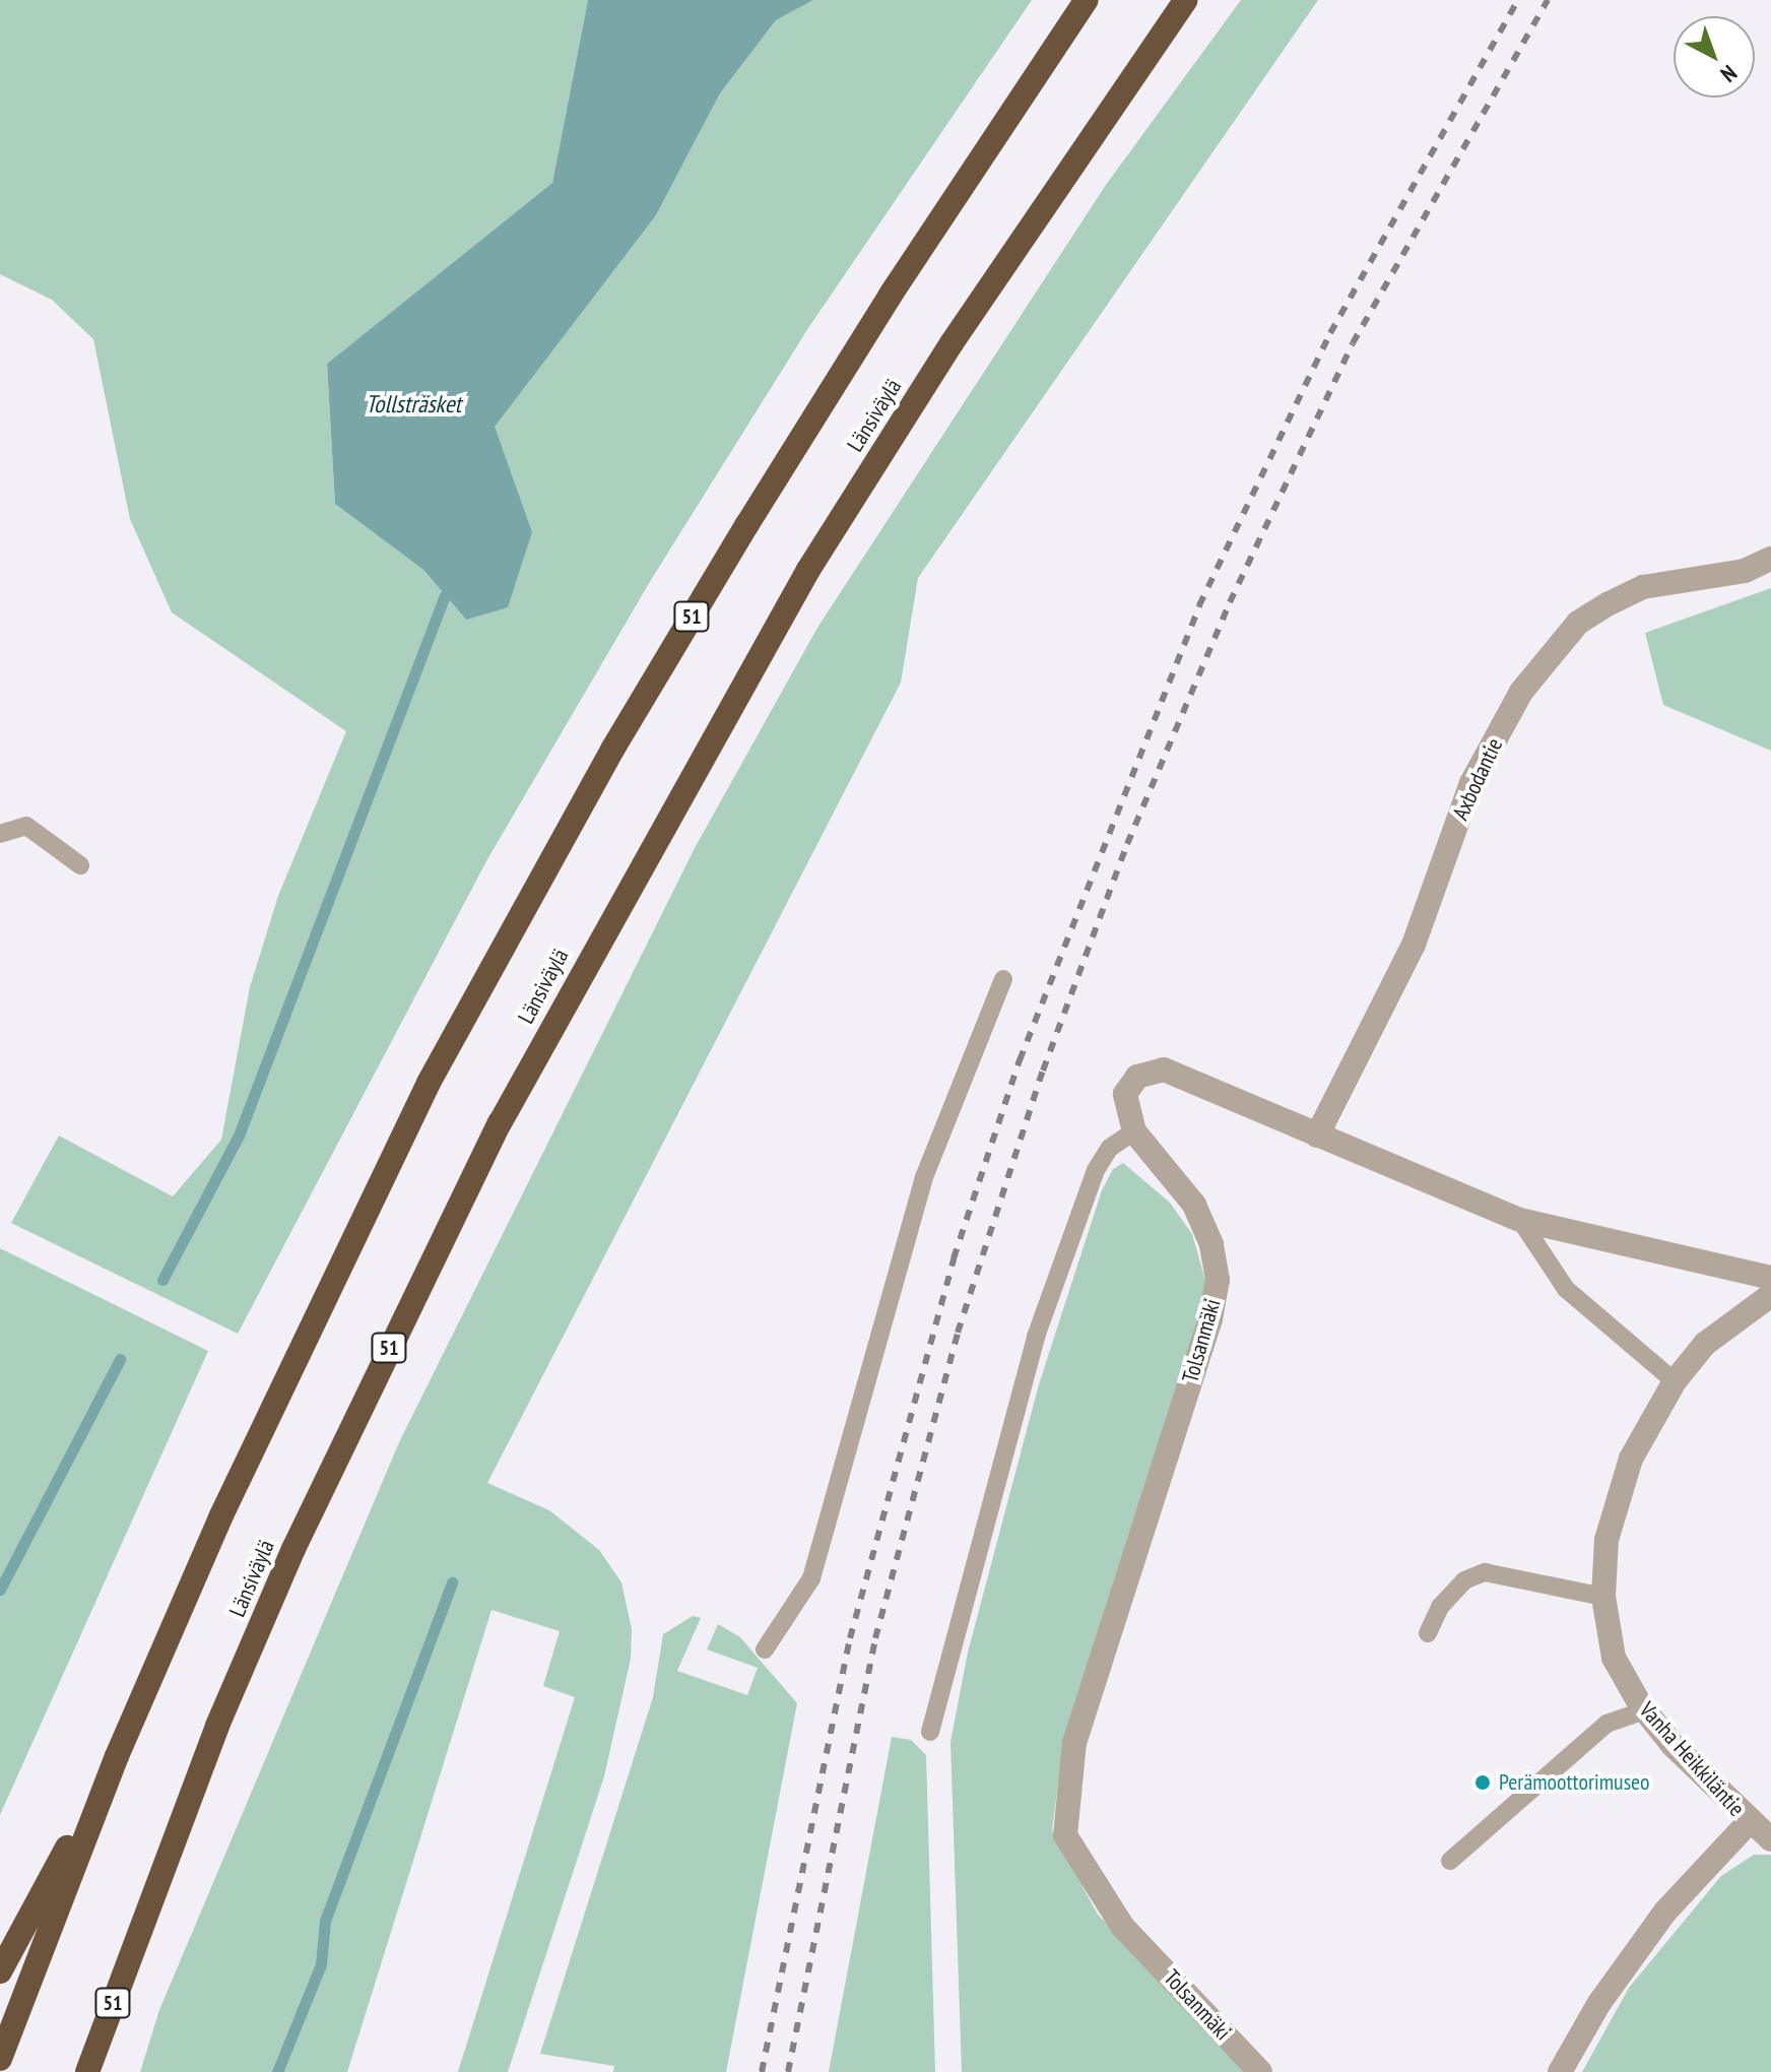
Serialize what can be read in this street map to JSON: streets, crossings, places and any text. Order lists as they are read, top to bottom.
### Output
{
  "streets": {
    "highway": ["Länsiväylä", "51"],
    "street": ["Axbodantie", "Tolsanmäki", "Vanha Heikkiläntie"]
  },
  "crossings": [
    ["Axbodantie", "Tolsanmäki"]
  ],
  "water": ["Tollsträsket"],
  "places": ["Perämoottorimuseo"],
  "north": "bottom right"
}
